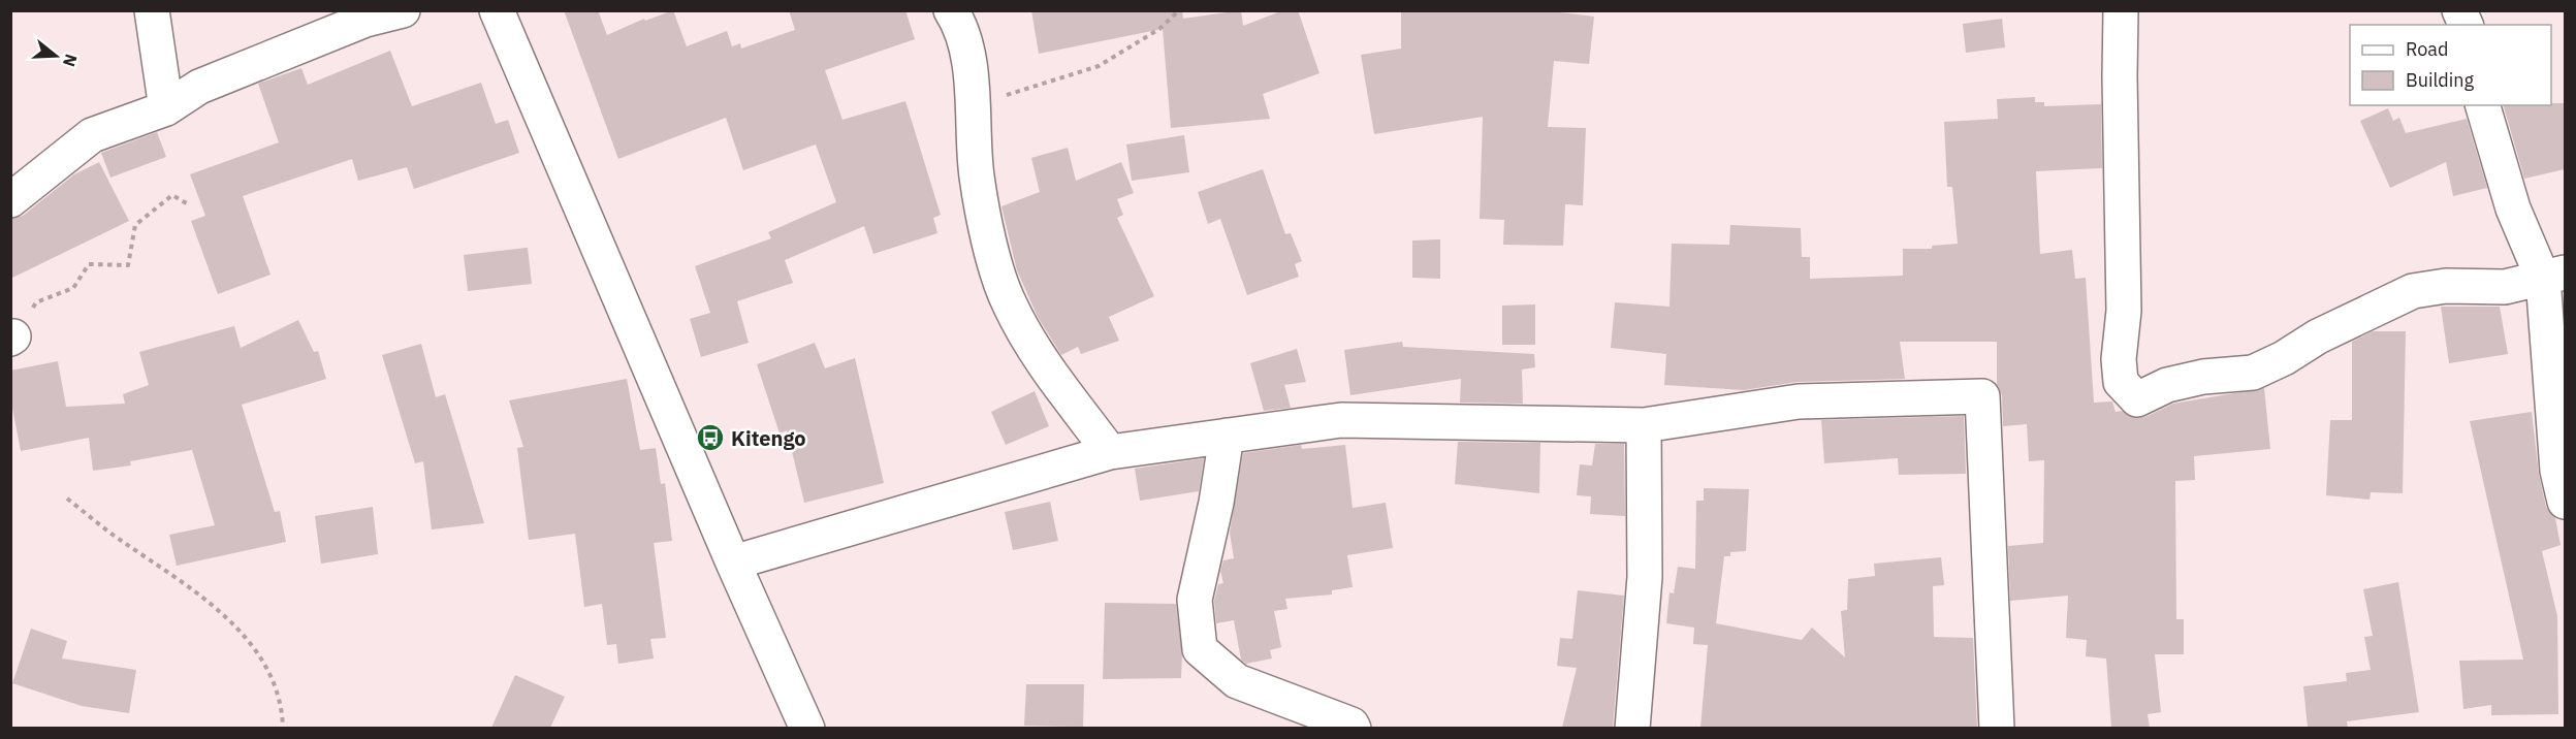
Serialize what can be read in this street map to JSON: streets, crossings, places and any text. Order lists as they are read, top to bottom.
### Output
{
  "places": {
    "bus stop": ["Kitengo"]
  },
  "legend": ["Road", "Building"],
  "north": "right"
}
